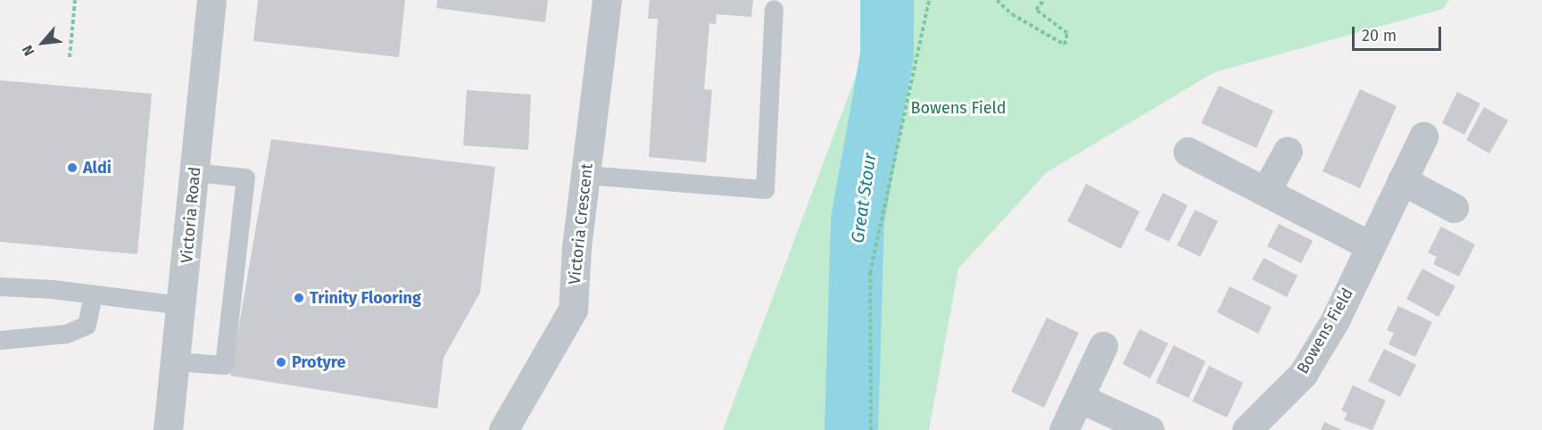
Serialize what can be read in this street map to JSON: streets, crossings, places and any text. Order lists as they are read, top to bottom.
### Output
{
  "streets": {
    "street": ["Victoria Road", "Victoria Crescent", "Bowens Field"]
  },
  "water": ["Great Stour"],
  "parks": ["Bowens Field"],
  "places": ["Aldi", "Trinity Flooring", "Protyre"],
  "scale_bar": "20 m",
  "north": "bottom left"
}
